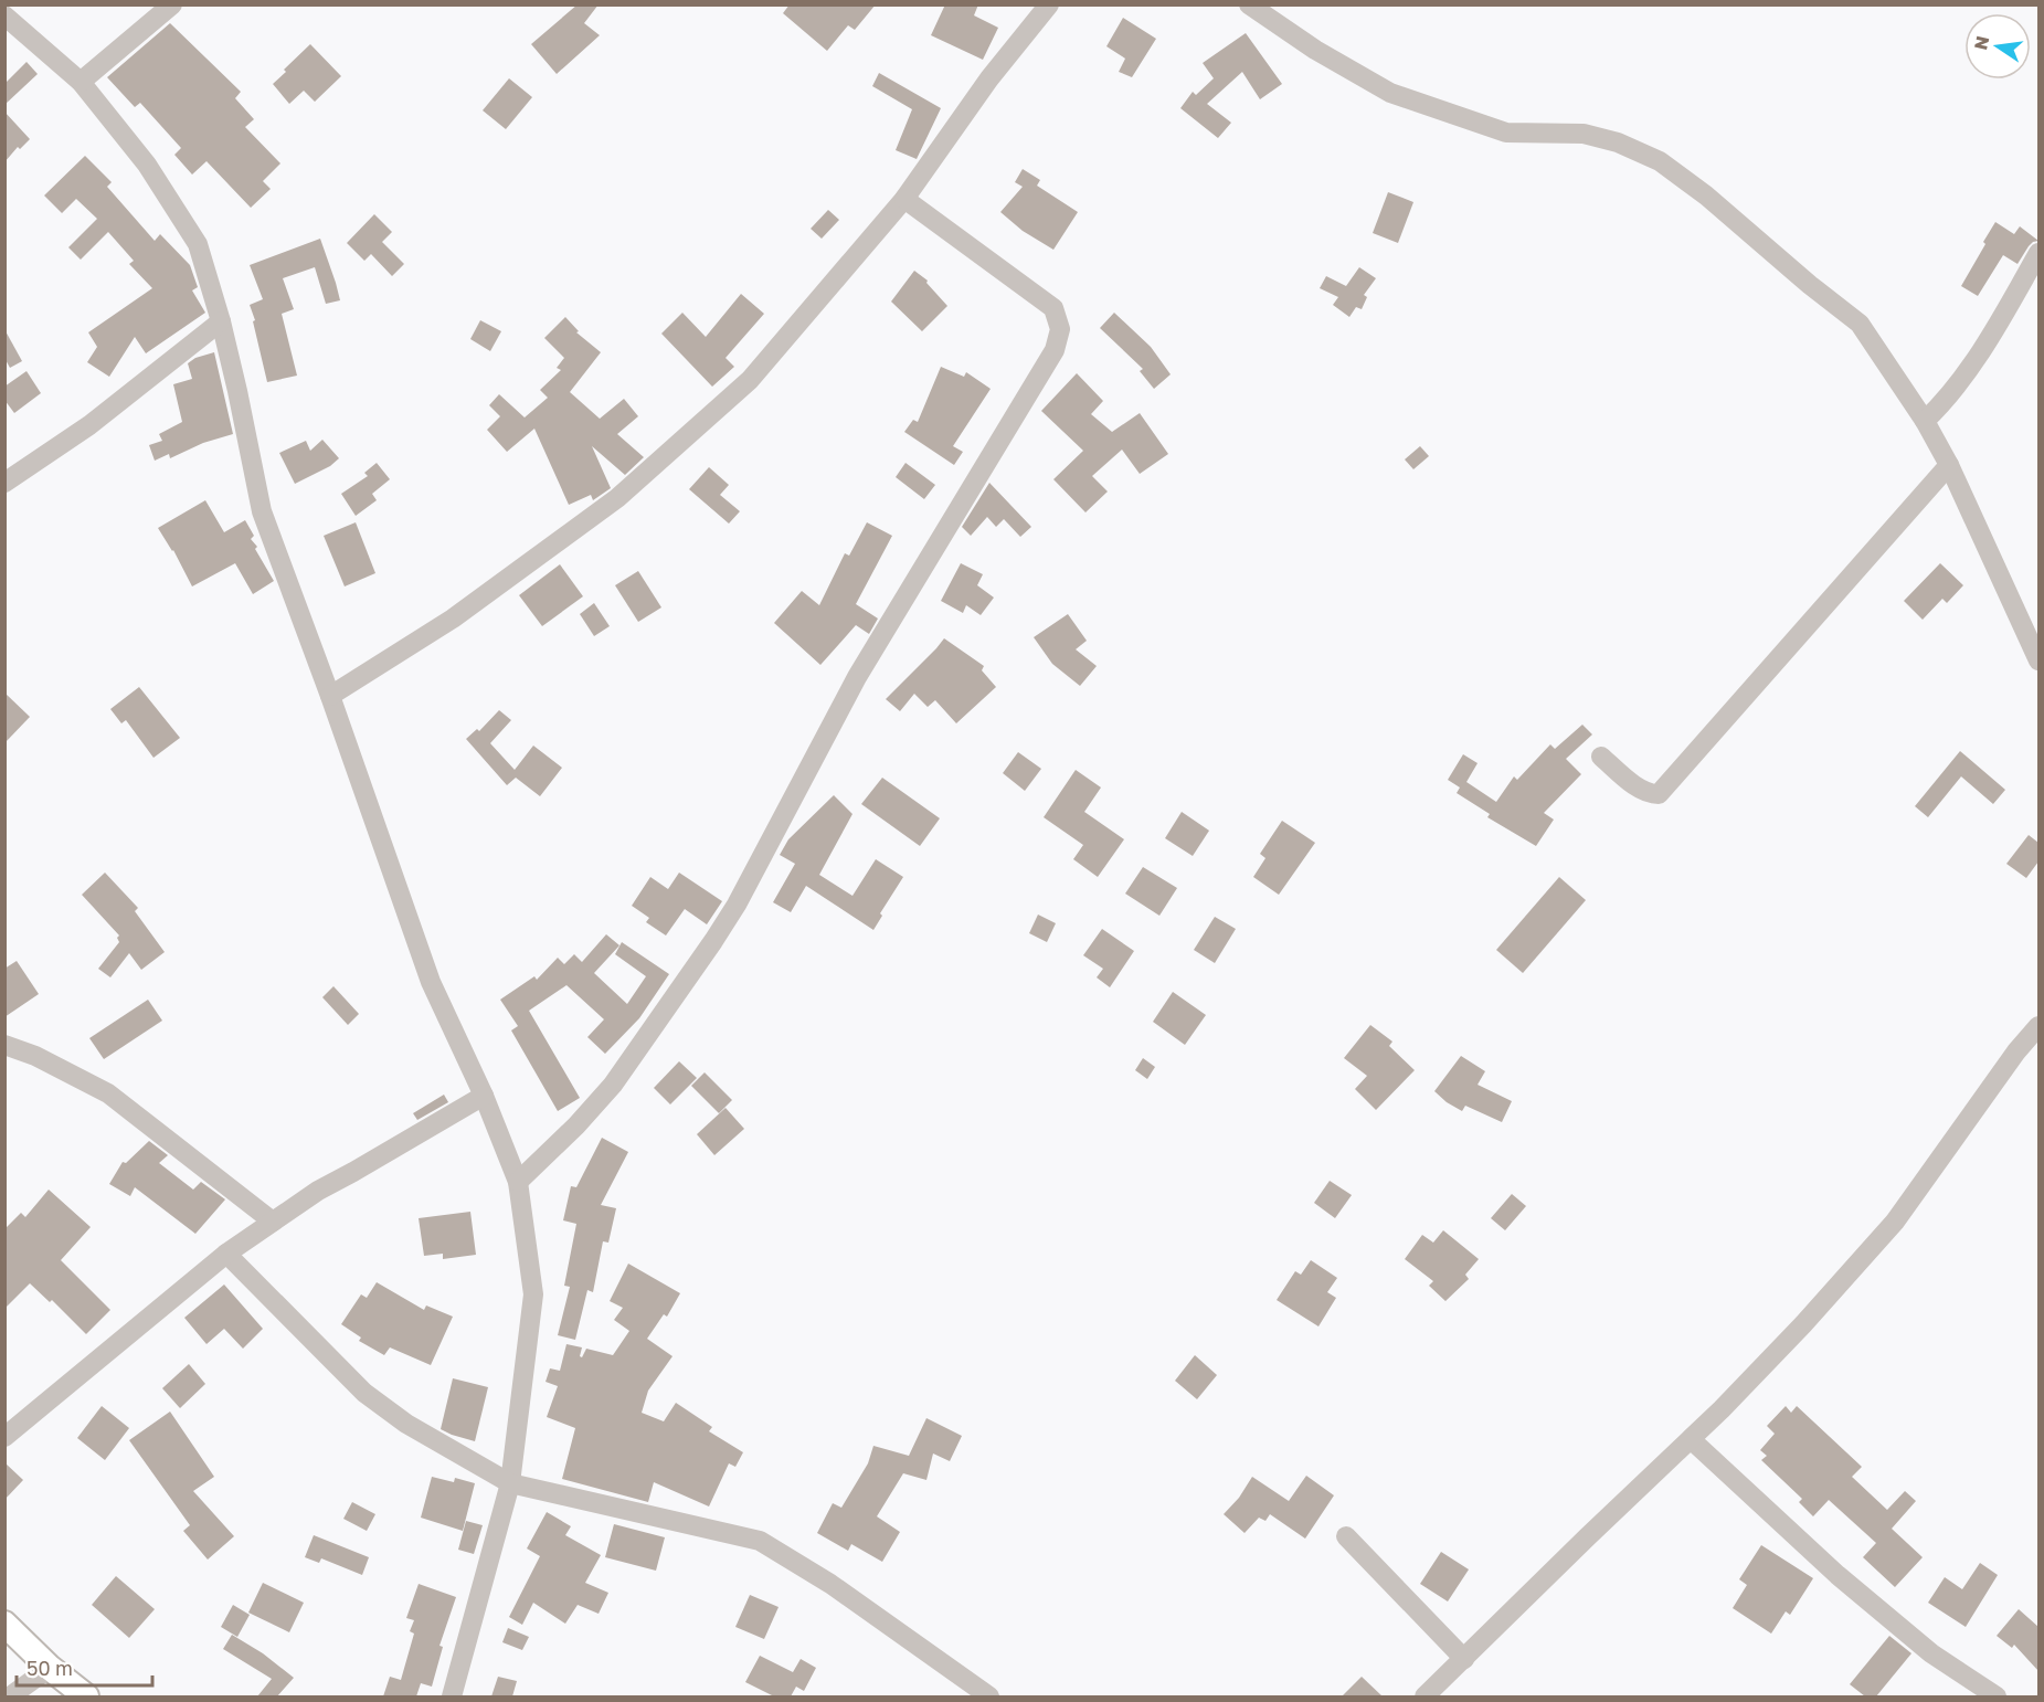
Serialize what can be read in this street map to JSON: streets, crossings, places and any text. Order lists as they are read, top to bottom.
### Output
{
  "scale_bar": "50 m",
  "north": "left"
}
